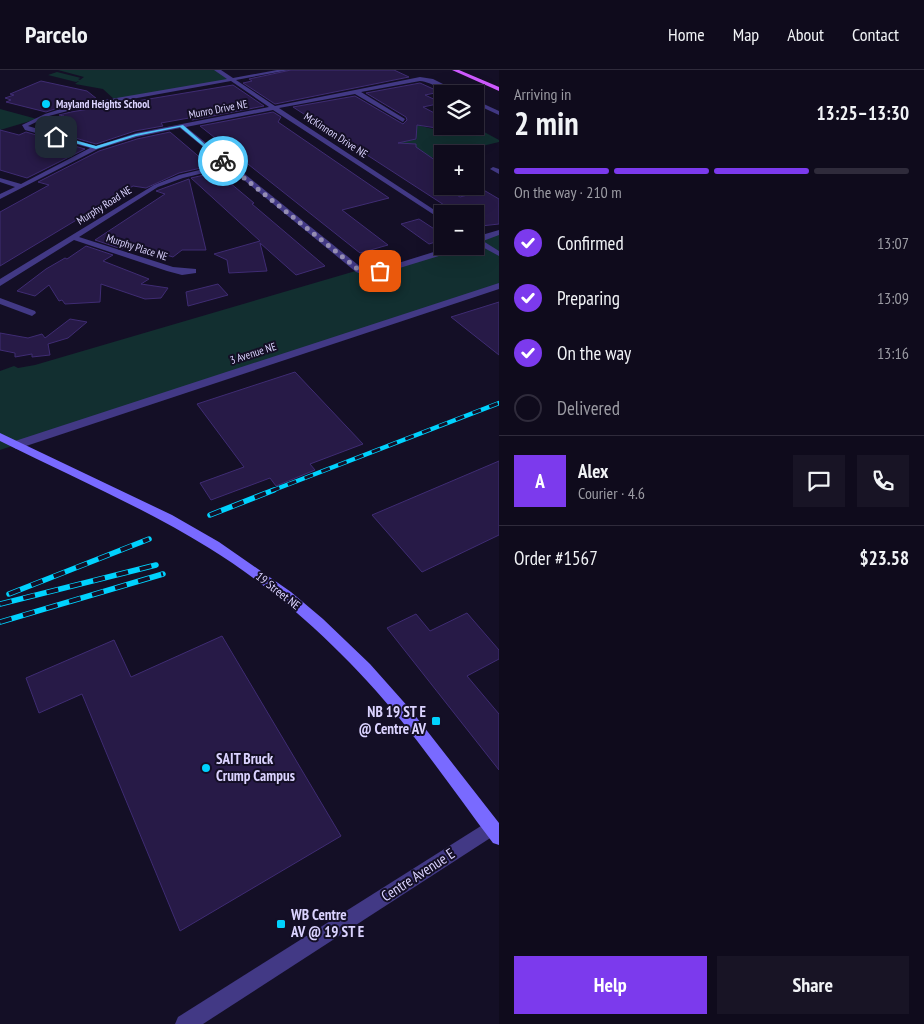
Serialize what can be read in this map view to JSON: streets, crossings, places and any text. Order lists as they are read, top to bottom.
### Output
{
  "streets": {
    "street": [
      "Munro Drive NE",
      "McKinnon Drive NE",
      "Murphy Road NE",
      "Murphy Place NE",
      "3 Avenue NE",
      "19 Street NE",
      "Centre Avenue E"
    ]
  },
  "crossings": [
    ["Munro Drive NE", "McKinnon Drive NE"],
    ["Murphy Road NE", "Murphy Place NE"],
    ["3 Avenue NE", "19 Street NE"],
    ["19 Street NE", "Centre Avenue E"]
  ],
  "places": {
    "other": ["Mayland Heights School", "SAIT Bruck Crump Campus"],
    "transit": ["NB 19 ST E @ Centre AV", "WB Centre AV @ 19 ST E"]
  },
  "page": {
    "header": "Parcelo",
    "nav": [
      "Home",
      "Map",
      "About",
      "Contact"
    ],
    "heading": ["2 min", "Arriving in", "13:25–13:30"],
    "panel": [
      "Alex",
      "Courier · 4.6",
      "Order #1567",
      "$23.58"
    ],
    "map_buttons": ["+", "−"],
    "bar": "On the way · 210 m",
    "list": [
      ["Confirmed", "13:07"],
      ["Preparing", "13:09"],
      ["On the way", "13:16"],
      "Delivered"
    ],
    "round": "A",
    "buttons": ["Help", "Share"]
  }
}
